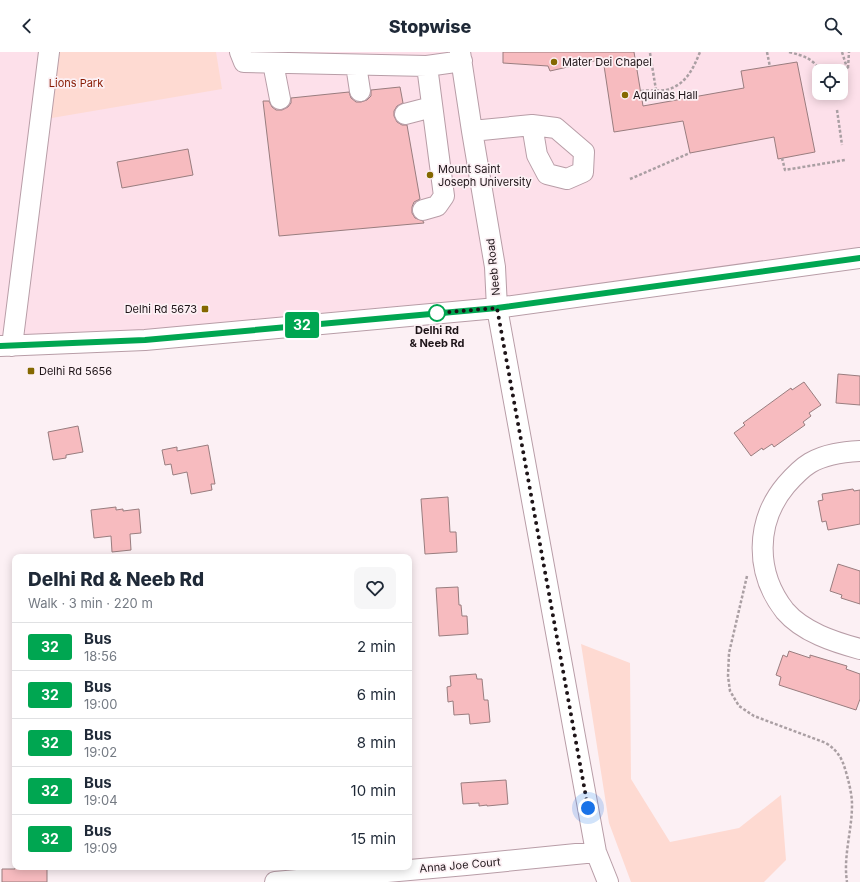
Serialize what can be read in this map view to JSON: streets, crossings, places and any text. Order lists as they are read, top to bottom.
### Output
{
  "streets": {
    "street": ["Neeb Road", "Anna Joe Court"]
  },
  "crossings": [
    ["Neeb Road", "Anna Joe Court"]
  ],
  "parks": ["Lions Park"],
  "places": {
    "other": [
      "Mater Dei Chapel",
      "Aquinas Hall",
      "Mount Saint Joseph University",
      "Delhi Rd & Neeb Rd"
    ],
    "transit": ["Delhi Rd 5673", "Delhi Rd 5656"]
  },
  "lines": ["bus line 32"],
  "page": {
    "header": "Stopwise",
    "on_map": "32",
    "heading": ["Delhi Rd & Neeb Rd", "Walk · 3 min · 220 m"],
    "list": [
      {
        "mark": "32",
        "name": "Bus",
        "note": "18:56",
        "value": "2 min"
      },
      {
        "mark": "32",
        "name": "Bus",
        "note": "19:00",
        "value": "6 min"
      },
      {
        "mark": "32",
        "name": "Bus",
        "note": "19:02",
        "value": "8 min"
      },
      {
        "mark": "32",
        "name": "Bus",
        "note": "19:04",
        "value": "10 min"
      },
      {
        "mark": "32",
        "name": "Bus",
        "note": "19:09",
        "value": "15 min"
      }
    ]
  }
}
